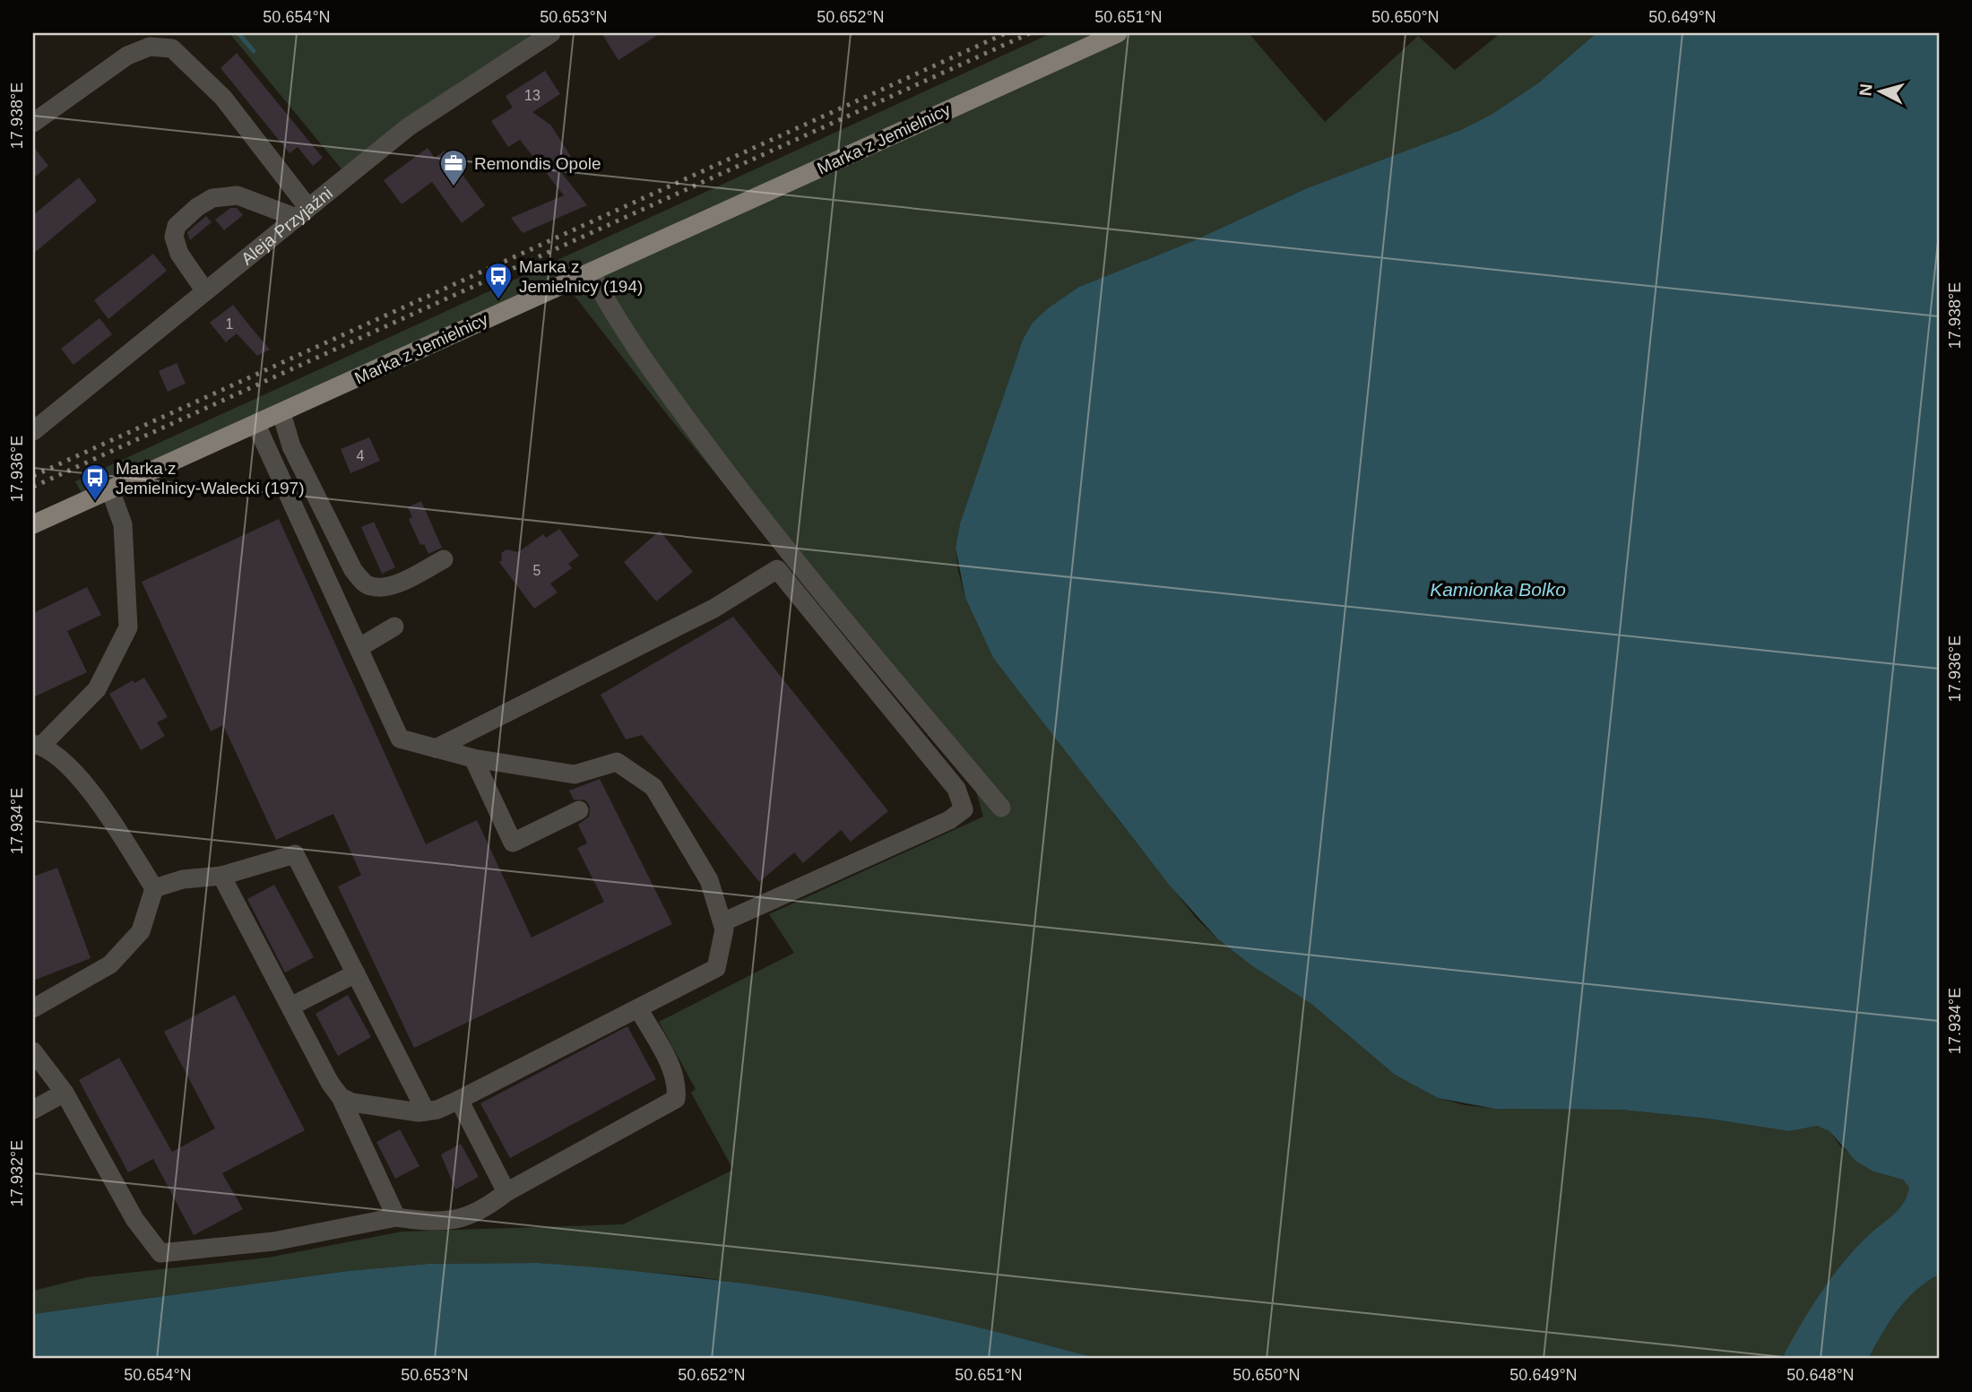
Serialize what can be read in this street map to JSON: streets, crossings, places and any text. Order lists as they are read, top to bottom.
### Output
{
  "streets": {
    "main road": ["Marka z Jemielnicy"],
    "street": ["Aleja Przyjaźni"]
  },
  "water": ["Kamionka Bolko"],
  "places": {
    "office": ["Remondis Opole"],
    "bus stop": ["Marka z Jemielnicy (194)", "Marka z Jemielnicy-Walecki (197)"]
  },
  "house_numbers": [
    "13",
    "1",
    "4",
    "5"
  ],
  "north": "left",
  "coordinates": [
    "50.654°N",
    "50.653°N",
    "50.652°N",
    "50.651°N",
    "50.650°N",
    "50.649°N",
    "17.938°E",
    "17.936°E",
    "17.934°E",
    "17.932°E",
    "50.648°N"
  ]
}
